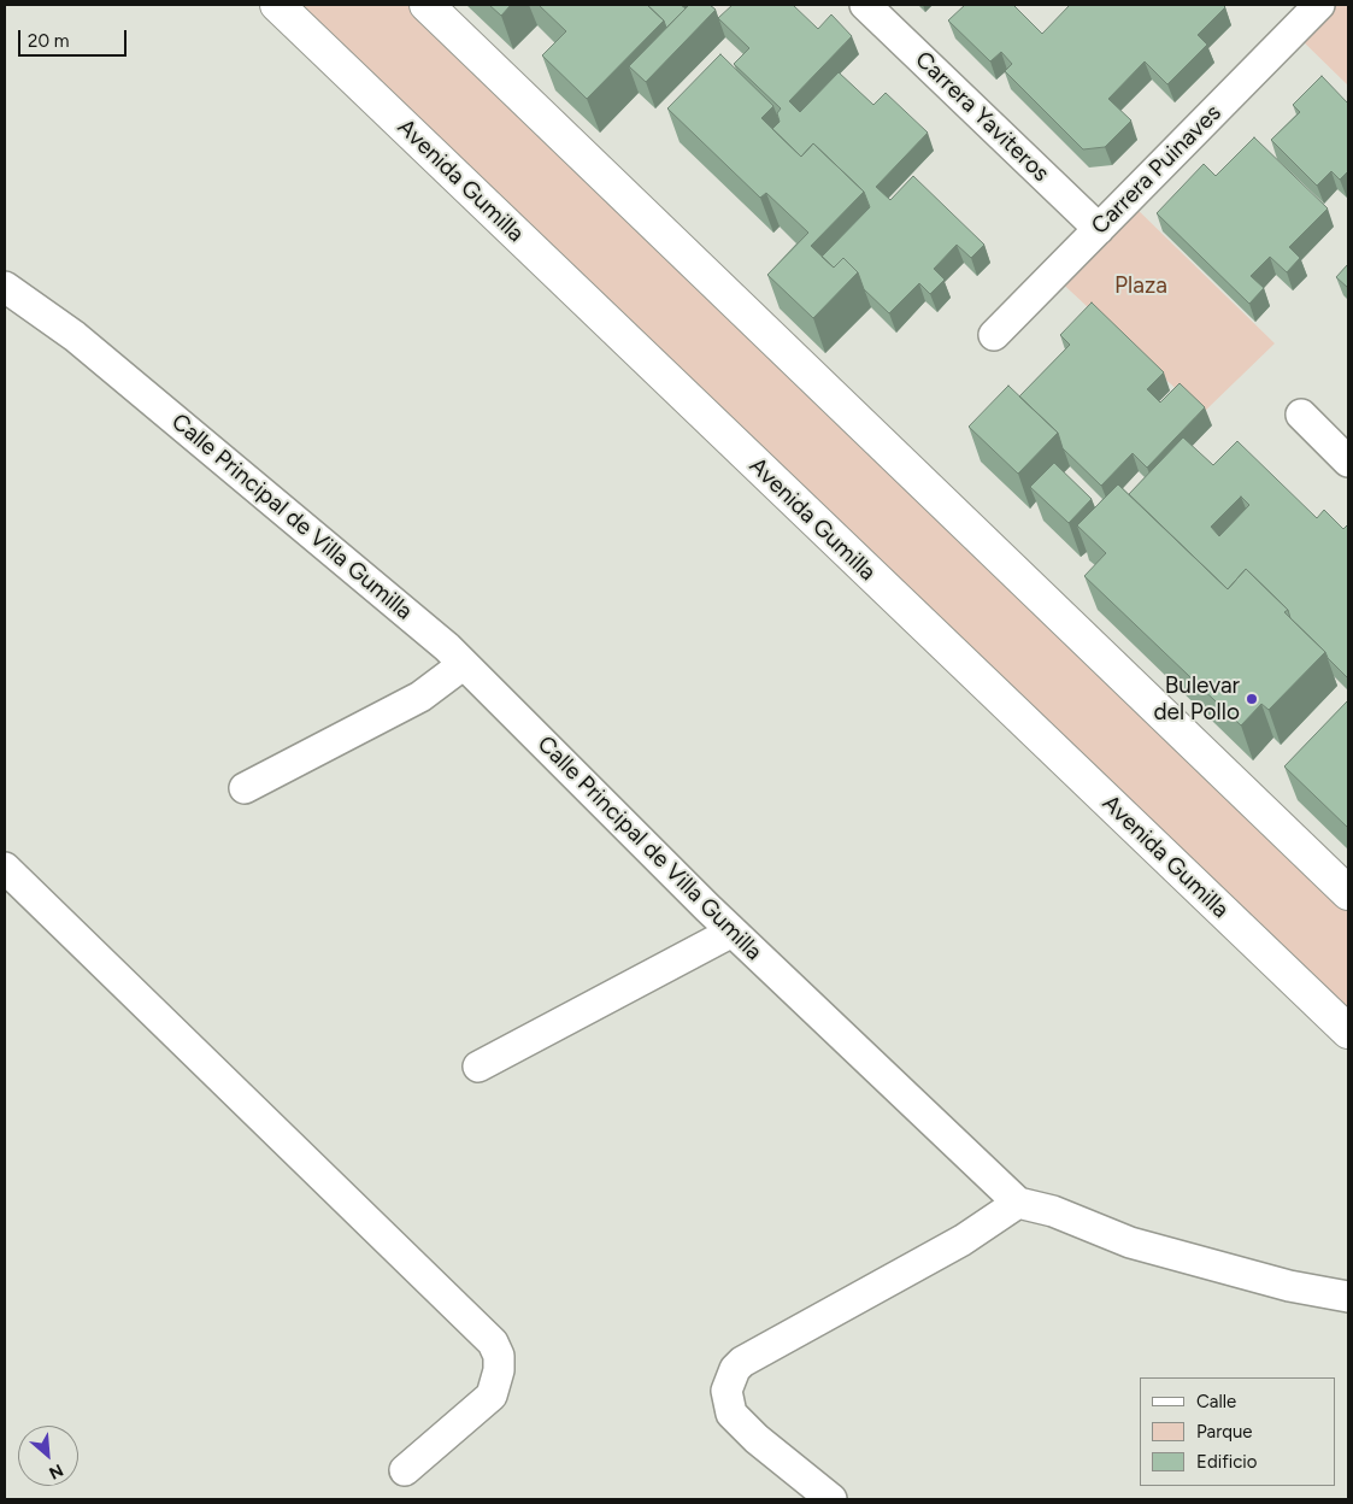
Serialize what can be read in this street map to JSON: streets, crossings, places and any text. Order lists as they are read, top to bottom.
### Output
{
  "streets": {
    "main road": ["Avenida Gumilla"],
    "street": ["Carrera Yaviteros", "Carrera Puinaves", "Calle Principal de Villa Gumilla"]
  },
  "crossings": [
    ["Carrera Yaviteros", "Carrera Puinaves"]
  ],
  "parks": ["Plaza"],
  "places": ["Bulevar del Pollo"],
  "legend": ["Calle", "Parque", "Edificio"],
  "scale_bar": "20 m",
  "north": "bottom right"
}
